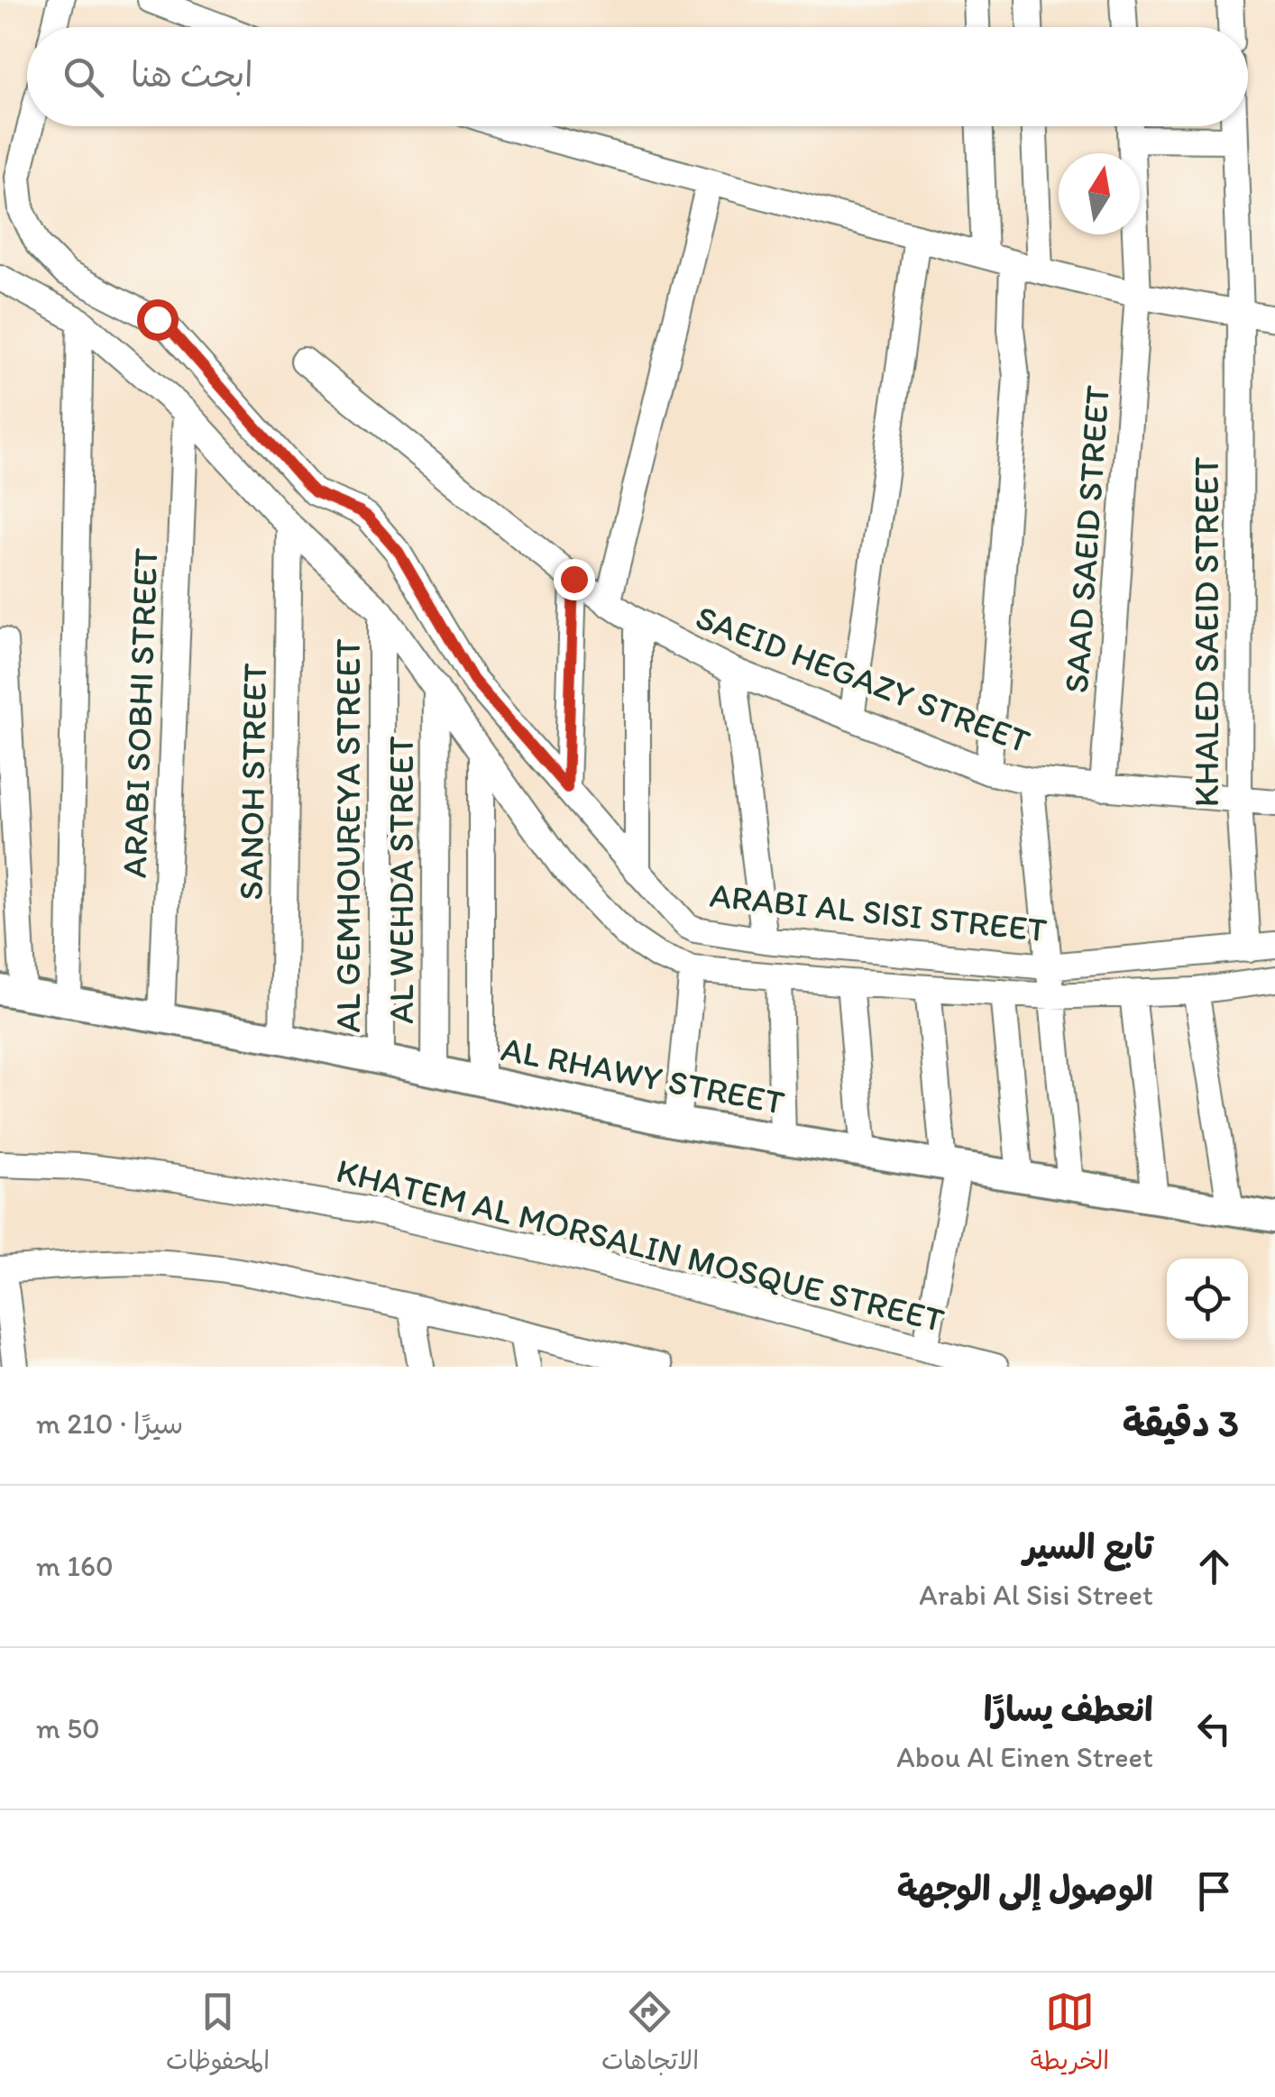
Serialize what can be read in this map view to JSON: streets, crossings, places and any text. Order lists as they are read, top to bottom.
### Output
{
  "streets": {
    "street": [
      "SAAD SAEID STREET",
      "KHALED SAEID STREET",
      "SAEID HEGAZY STREET",
      "ARABI SOBHI STREET",
      "SANOH STREET",
      "AL GEMHOUREYA STREET",
      "AL WEHDA STREET",
      "ARABI AL SISI STREET",
      "AL RHAWY STREET",
      "KHATEM AL MORSALIN MOSQUE STREET"
    ]
  },
  "crossings": [
    ["SAAD SAEID STREET", "SAEID HEGAZY STREET"],
    ["KHALED SAEID STREET", "SAEID HEGAZY STREET"],
    ["KHALED SAEID STREET", "ARABI AL SISI STREET"],
    ["ARABI SOBHI STREET", "AL RHAWY STREET"],
    ["SANOH STREET", "AL RHAWY STREET"],
    ["AL GEMHOUREYA STREET", "AL RHAWY STREET"],
    ["AL WEHDA STREET", "AL RHAWY STREET"]
  ],
  "north": "top",
  "page": {
    "search": "ابحث هنا",
    "heading": ["3 دقيقة", "سيرًا · 210 m"],
    "list": [
      ["تابع السير", "Arabi Al Sisi Street", "160 m"],
      ["انعطف يسارًا", "Abou Al Einen Street", "50 m"],
      "الوصول إلى الوجهة"
    ],
    "nav": ["الخريطة", "الاتجاهات", "المحفوظات"]
  }
}
